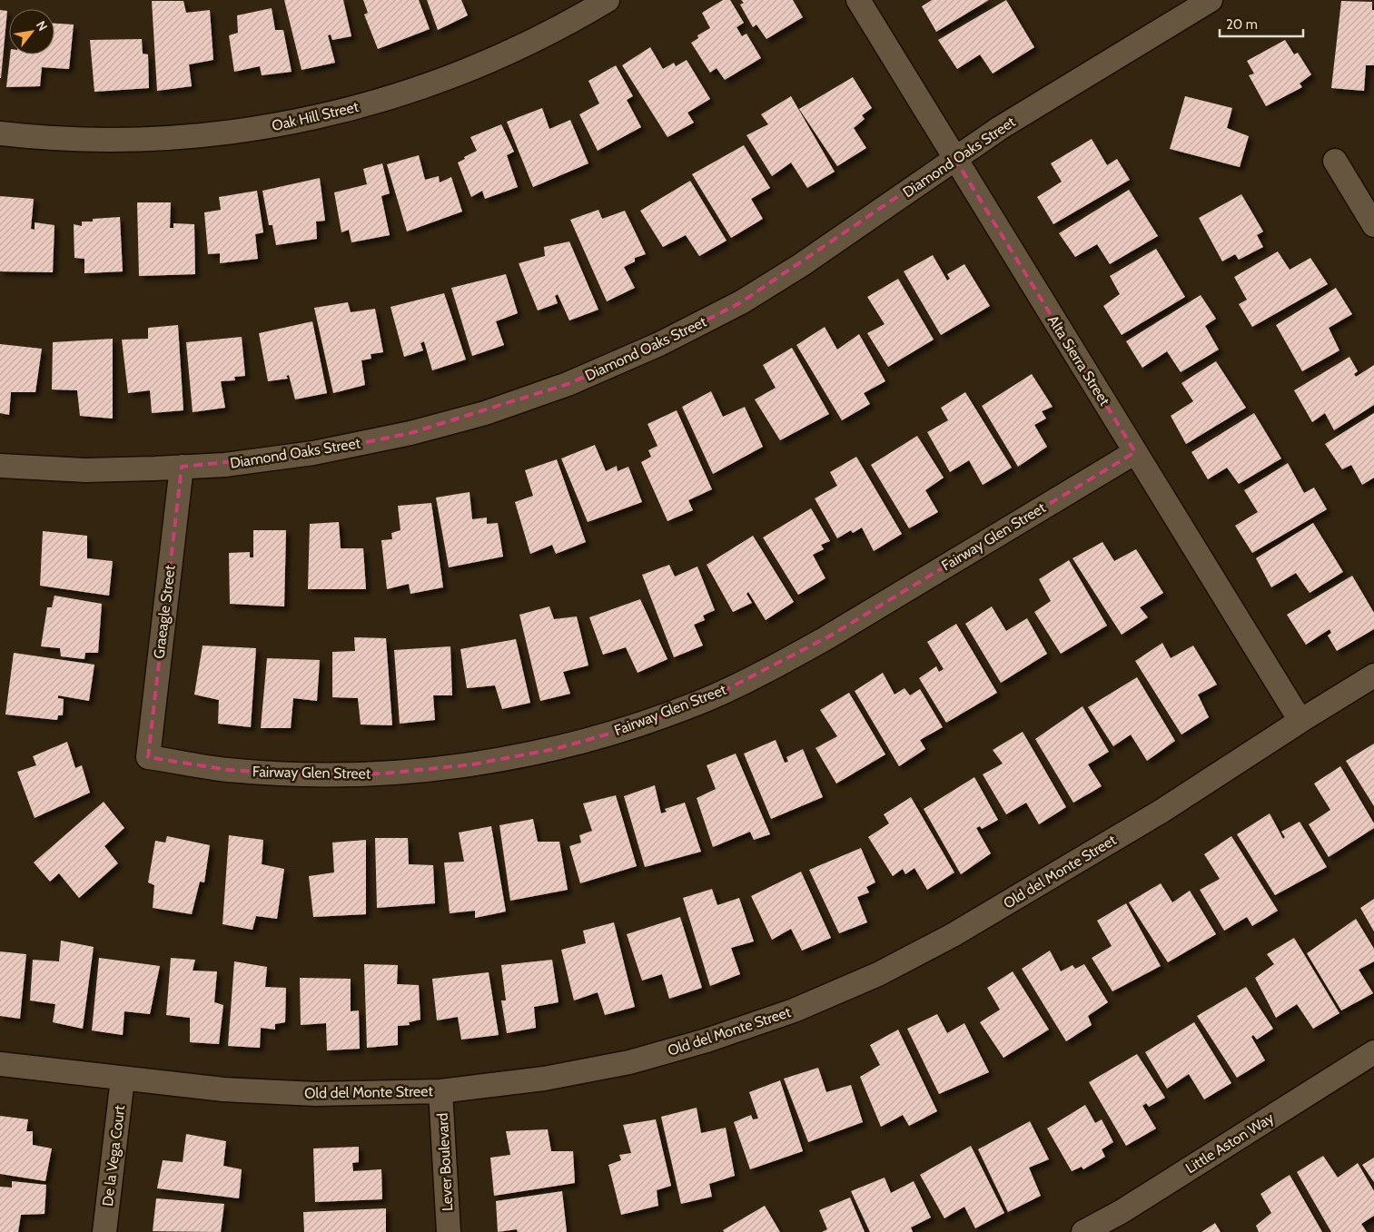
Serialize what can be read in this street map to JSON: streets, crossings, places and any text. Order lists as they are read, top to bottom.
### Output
{
  "streets": {
    "street": [
      "Oak Hill Street",
      "Diamond Oaks Street",
      "Alta Sierra Street",
      "Fairway Glen Street",
      "Graeagle Street",
      "Old del Monte Street",
      "Little Aston Way",
      "De la Vega Court",
      "Lever Boulevard"
    ]
  },
  "crossings": [
    ["Diamond Oaks Street", "Alta Sierra Street"],
    ["Diamond Oaks Street", "Graeagle Street"],
    ["Alta Sierra Street", "Fairway Glen Street"],
    ["Alta Sierra Street", "Old del Monte Street"],
    ["Fairway Glen Street", "Graeagle Street"],
    ["Old del Monte Street", "De la Vega Court"],
    ["Old del Monte Street", "Lever Boulevard"]
  ],
  "scale_bar": "20 m",
  "north": "top right"
}
